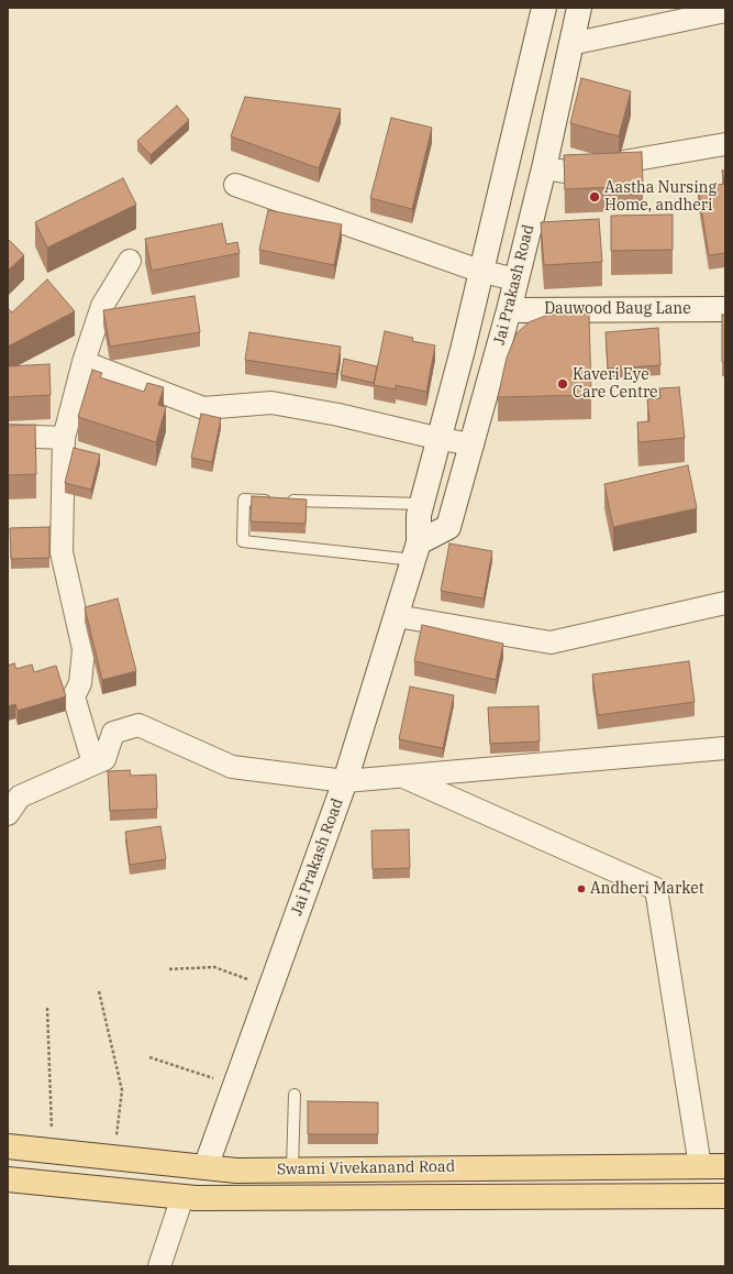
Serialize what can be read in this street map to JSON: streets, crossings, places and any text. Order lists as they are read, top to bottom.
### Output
{
  "streets": {
    "main road": ["Jai Prakash Road", "Dauwood Baug Lane", "Swami Vivekanand Road"]
  },
  "crossings": [
    ["Jai Prakash Road", "Dauwood Baug Lane"],
    ["Jai Prakash Road", "Swami Vivekanand Road"]
  ],
  "places": ["Aastha Nursing Home, andheri", "Kaveri Eye Care Centre", "Andheri Market"]
}
